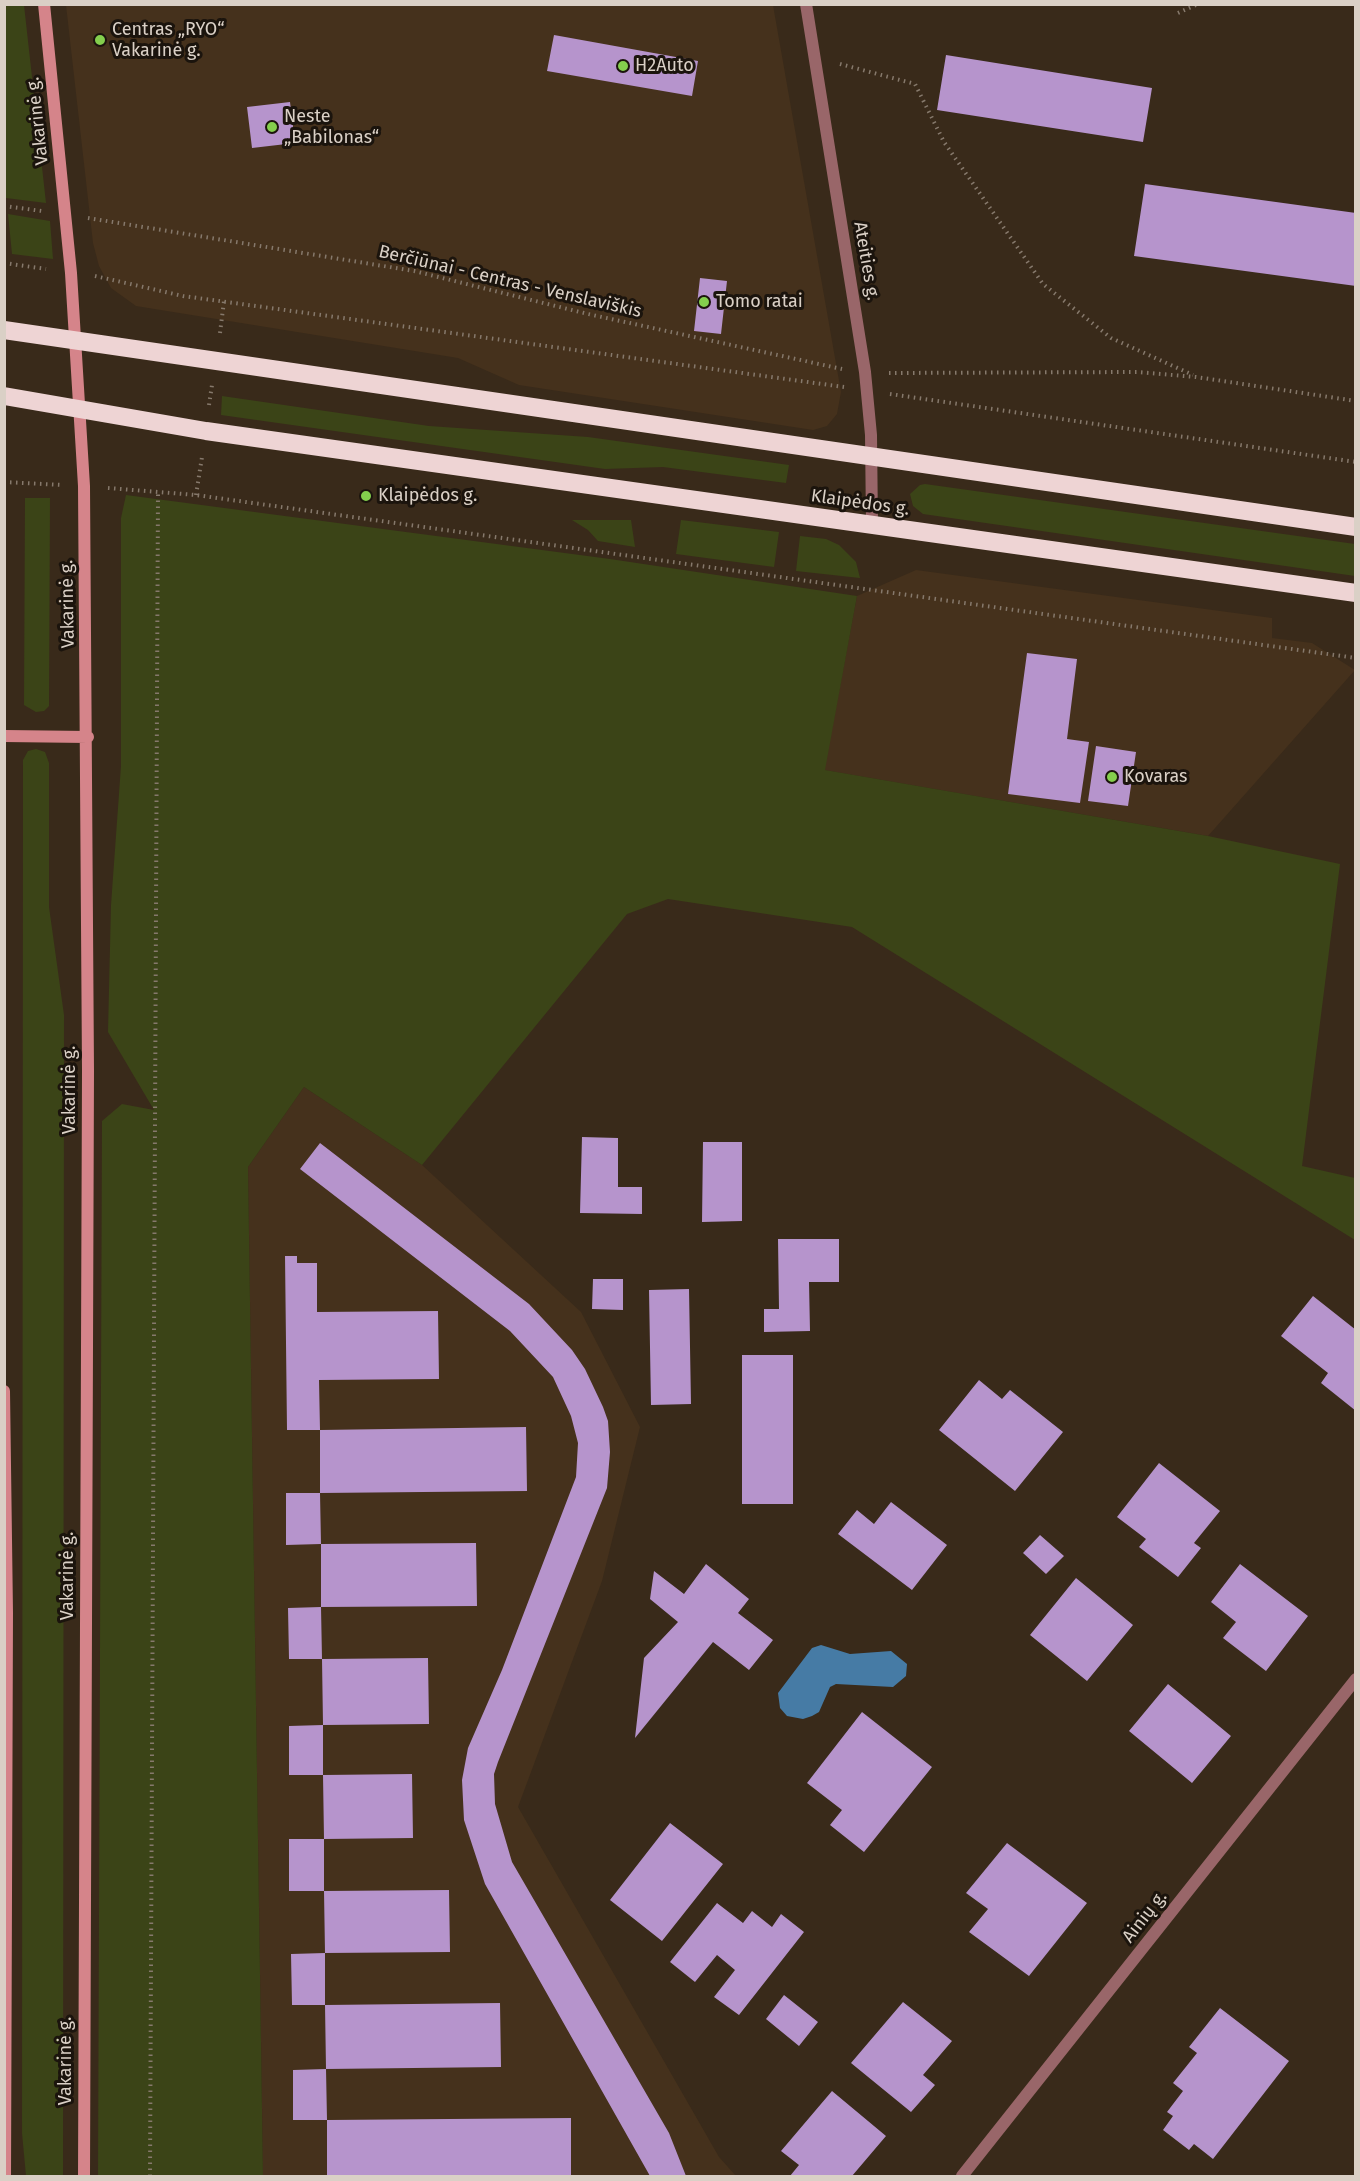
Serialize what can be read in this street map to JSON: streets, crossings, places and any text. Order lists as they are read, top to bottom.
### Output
{
  "streets": {
    "highway": ["Klaipėdos g."],
    "main road": ["Vakarinė g."],
    "street": ["Ateities g.", "Ainių g."],
    "path": ["Berčiūnai - Centras - Venslaviškis"]
  },
  "crossings": [
    ["Vakarinė g.", "Berčiūnai - Centras - Venslaviškis"],
    ["Vakarinė g.", "Klaipėdos g."],
    ["Ateities g.", "Berčiūnai - Centras - Venslaviškis"],
    ["Ateities g.", "Klaipėdos g."]
  ],
  "places": [
    "Centras „RYO“ Vakarinė g.",
    "H2Auto",
    "Neste „Babilonas“",
    "Tomo ratai",
    "Klaipėdos g.",
    "Kovaras"
  ]
}
